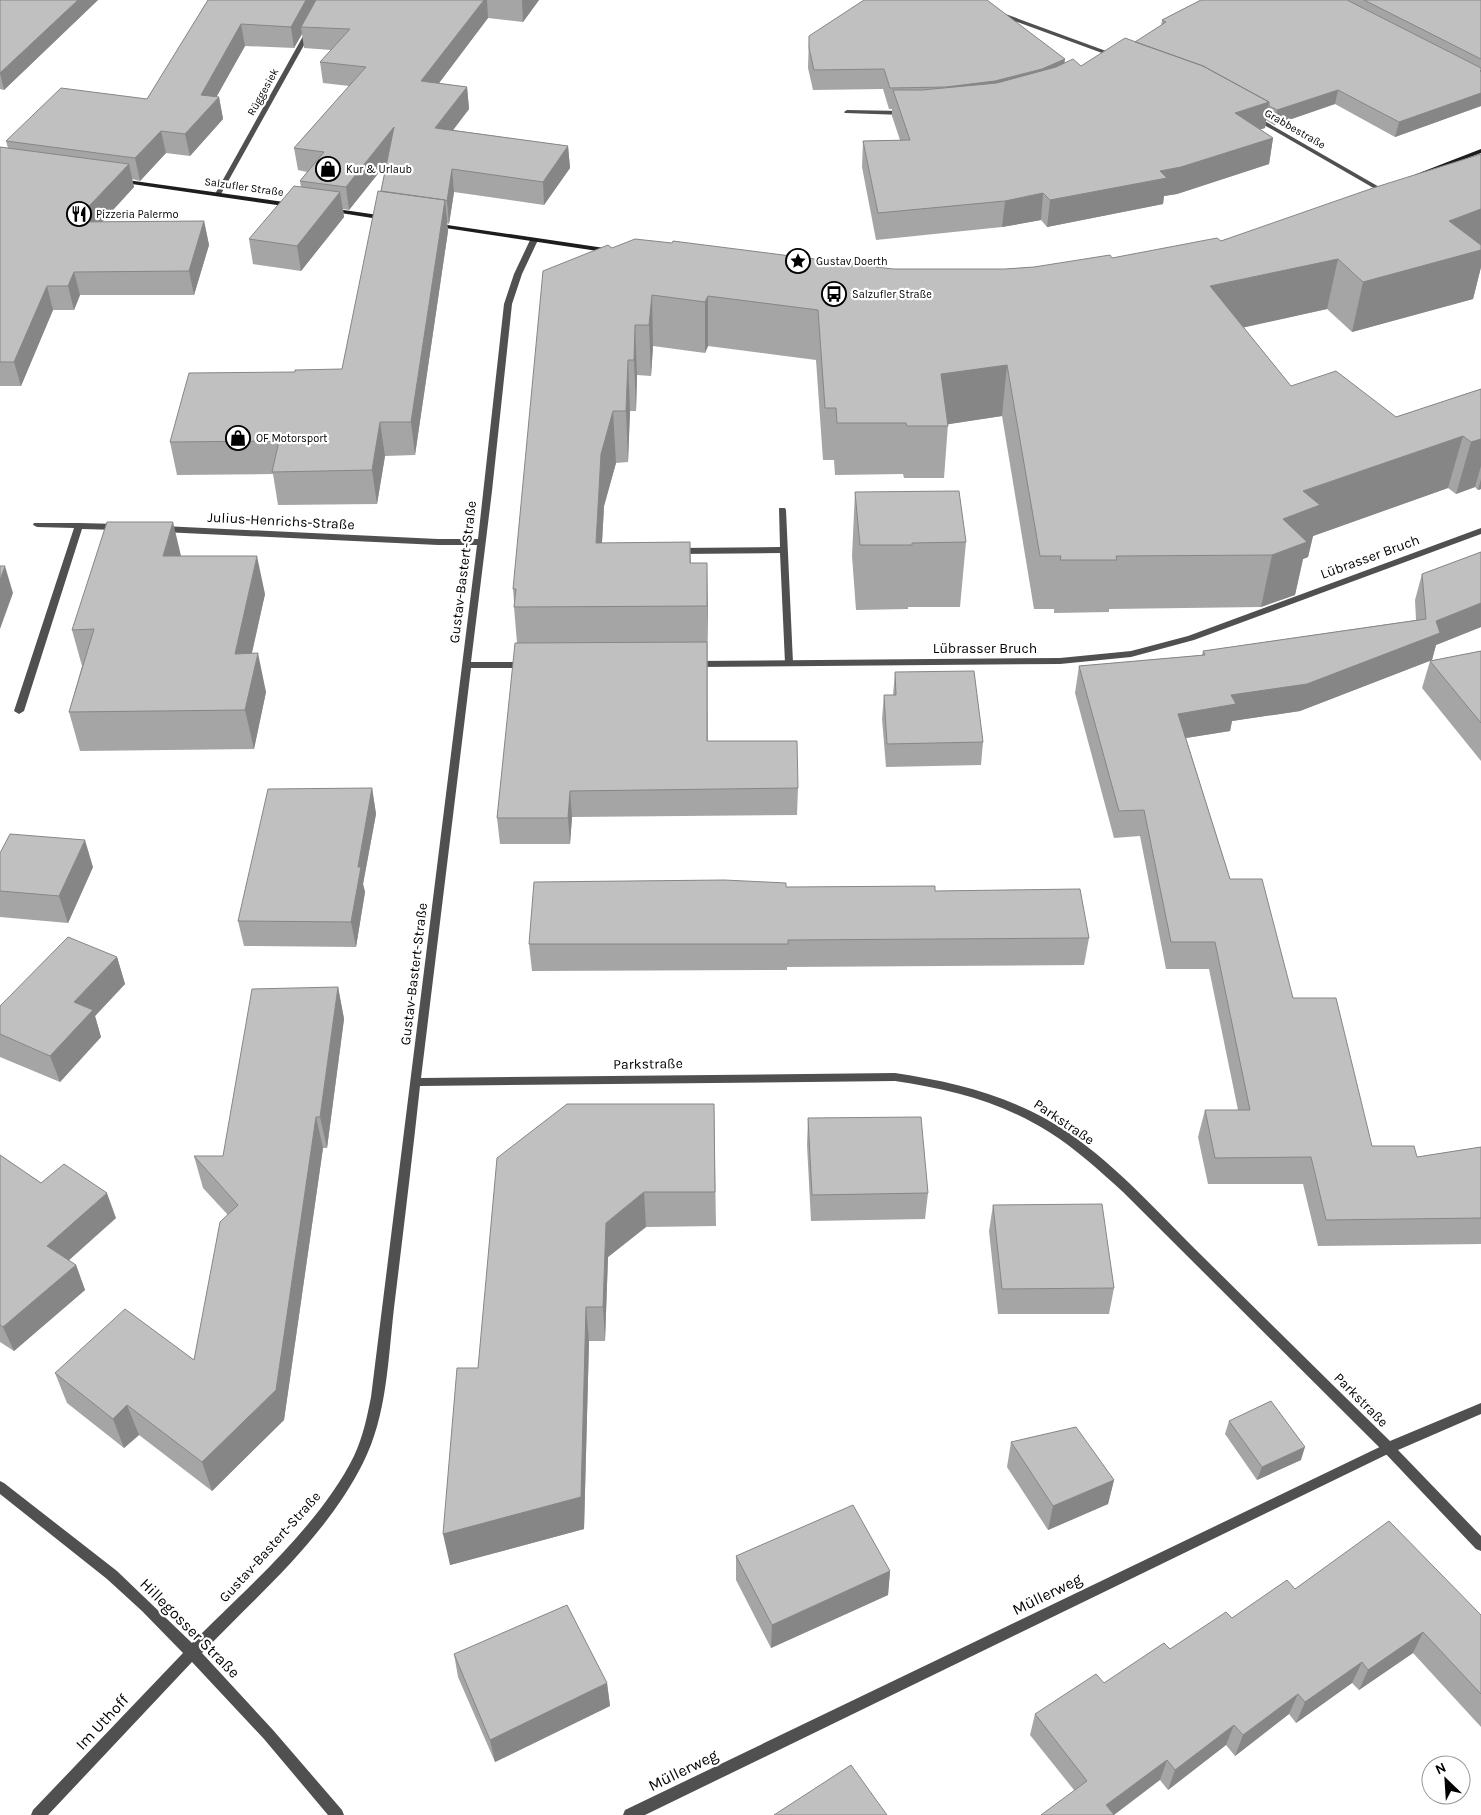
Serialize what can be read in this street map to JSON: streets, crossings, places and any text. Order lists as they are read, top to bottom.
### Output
{
  "streets": {
    "street": [
      "Rüggesiek",
      "Grabbestraße",
      "Salzufler Straße",
      "Julius-Henrichs-Straße",
      "Lübrasser Bruch",
      "Gustav-Bastert-Straße",
      "Parkstraße",
      "Müllerweg",
      "Hillegosser Straße",
      "Im Uthoff"
    ]
  },
  "crossings": [
    ["Rüggesiek", "Salzufler Straße"],
    ["Julius-Henrichs-Straße", "Gustav-Bastert-Straße"],
    ["Gustav-Bastert-Straße", "Parkstraße"],
    ["Gustav-Bastert-Straße", "Hillegosser Straße"],
    ["Gustav-Bastert-Straße", "Im Uthoff"],
    ["Parkstraße", "Müllerweg"],
    ["Hillegosser Straße", "Im Uthoff"]
  ],
  "places": {
    "shop": ["Kur & Urlaub", "OF Motorsport"],
    "restaurant": ["Pizzeria Palermo"],
    "place": ["Gustav Doerth"],
    "bus stop": ["Salzufler Straße"]
  },
  "north": "top left"
}
